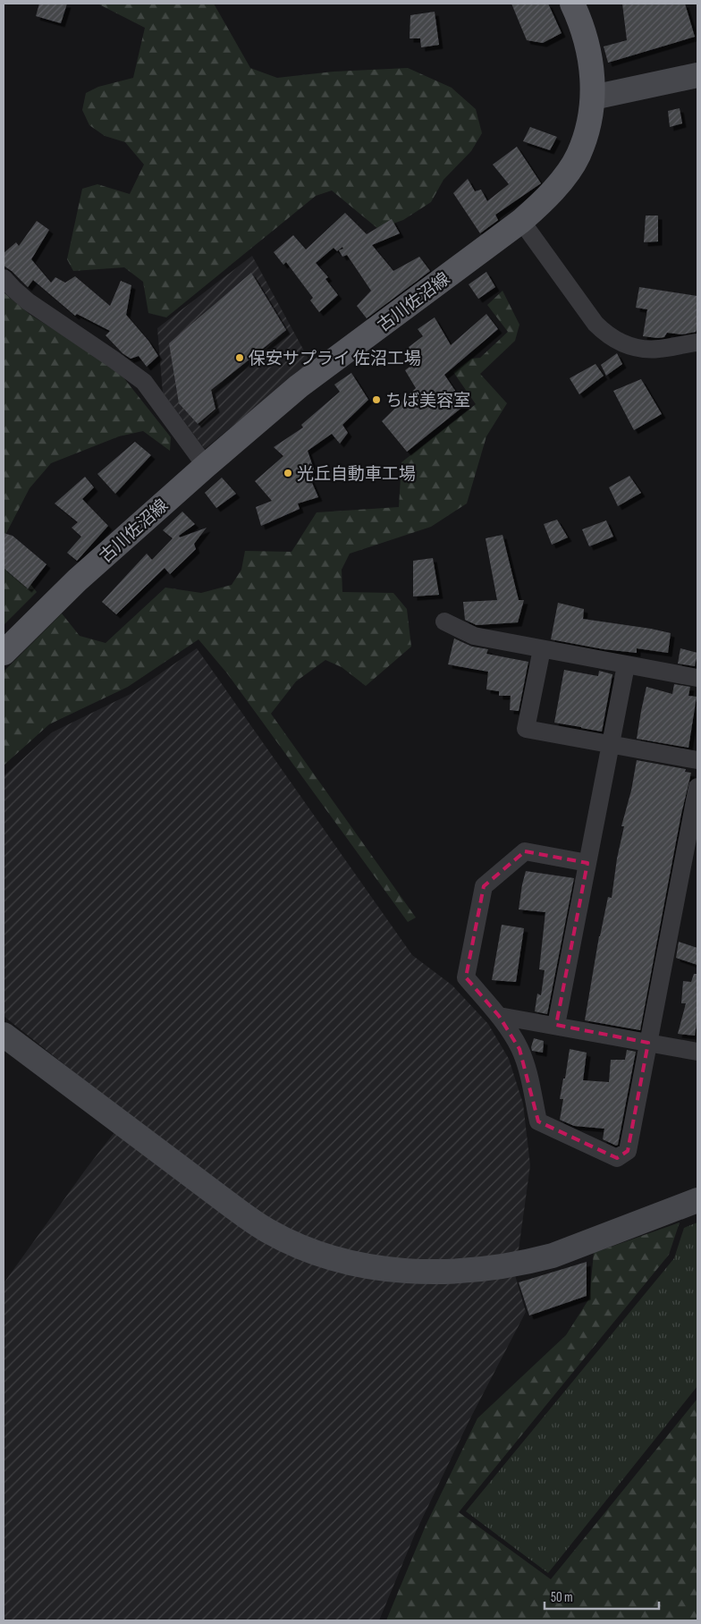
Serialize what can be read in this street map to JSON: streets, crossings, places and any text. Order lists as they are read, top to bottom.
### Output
{
  "streets": {
    "main road": ["古川佐沼線"]
  },
  "places": ["保安サプライ 佐沼工場", "ちば美容室", "光丘自動車工場"],
  "scale_bar": "50 m"
}
